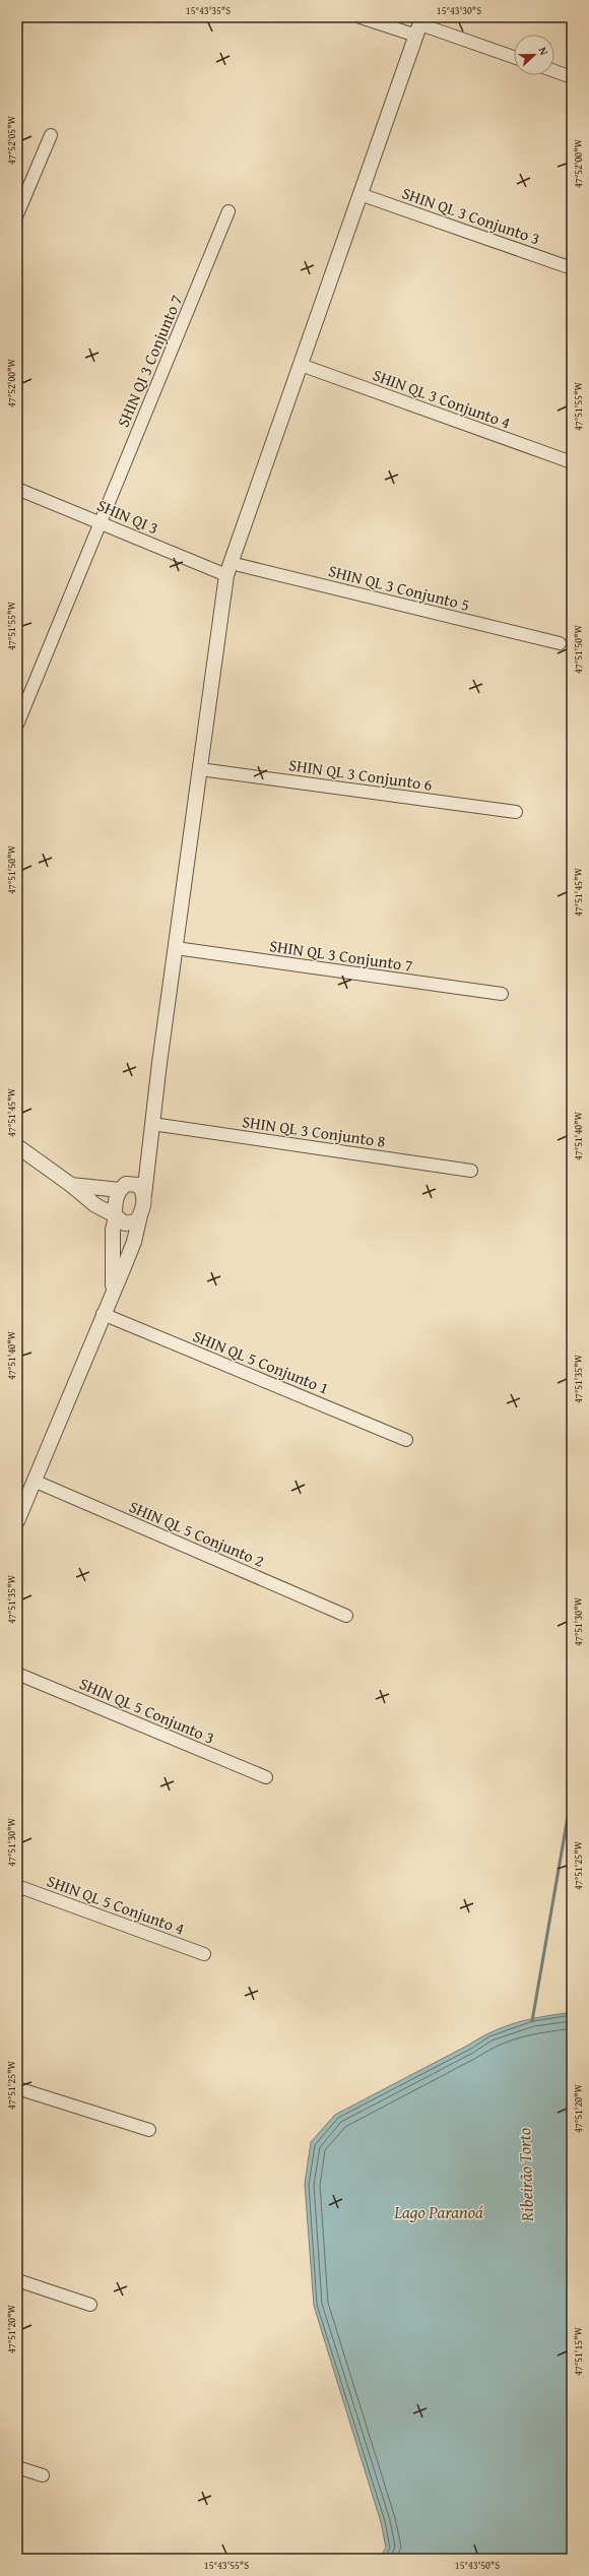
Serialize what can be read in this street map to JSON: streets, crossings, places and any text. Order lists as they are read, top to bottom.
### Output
{
  "streets": {
    "street": [
      "SHIN QL 3 Conjunto 3",
      "SHIN QI 3 Conjunto 7",
      "SHIN QL 3 Conjunto 4",
      "SHIN QI 3",
      "SHIN QL 3 Conjunto 5",
      "SHIN QL 3 Conjunto 6",
      "SHIN QL 3 Conjunto 7",
      "SHIN QL 3 Conjunto 8",
      "SHIN QL 5 Conjunto 1",
      "SHIN QL 5 Conjunto 2",
      "SHIN QL 5 Conjunto 3",
      "SHIN QL 5 Conjunto 4"
    ]
  },
  "crossings": [
    ["SHIN QI 3 Conjunto 7", "SHIN QI 3"],
    ["SHIN QI 3", "SHIN QL 3 Conjunto 5"]
  ],
  "water": ["Ribeirão Torto", "Lago Paranoá"],
  "north": "right",
  "coordinates": [
    "15°43'35\"S",
    "15°43'30\"S",
    "47°52'05\"W",
    "47°52'00\"W",
    "47°51'55\"W",
    "47°51'50\"W",
    "47°51'45\"W",
    "47°51'40\"W",
    "47°51'35\"W",
    "47°51'30\"W",
    "47°51'25\"W",
    "47°51'20\"W",
    "47°51'15\"W",
    "15°43'55\"S",
    "15°43'50\"S"
  ]
}
